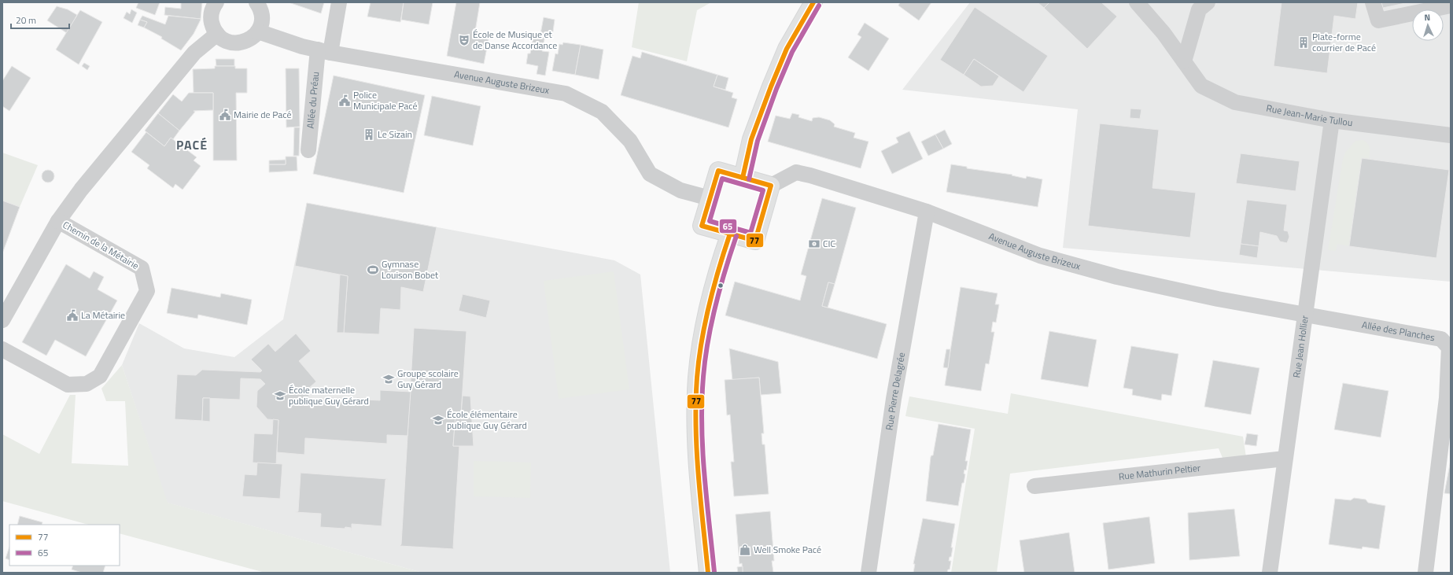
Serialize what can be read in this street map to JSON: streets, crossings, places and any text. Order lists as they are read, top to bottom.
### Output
{
  "streets": {
    "street": [
      "Avenue Auguste Brizeux",
      "Allée du Préau",
      "Rue Jean-Marie Tullou",
      "Chemin de la Métairie",
      "Allée des Planches",
      "Rue Jean Hollier",
      "Rue Pierre Delagrée",
      "Rue Mathurin Peltier"
    ]
  },
  "crossings": [
    ["Avenue Auguste Brizeux", "Allée du Préau"],
    ["Avenue Auguste Brizeux", "Allée des Planches"],
    ["Avenue Auguste Brizeux", "Rue Jean Hollier"],
    ["Avenue Auguste Brizeux", "Rue Pierre Delagrée"],
    ["Rue Jean-Marie Tullou", "Rue Jean Hollier"],
    ["Allée des Planches", "Rue Jean Hollier"],
    ["Rue Jean Hollier", "Rue Mathurin Peltier"]
  ],
  "districts": ["PACÉ"],
  "places": {
    "theatre": ["École de Musique et de Danse Accordance"],
    "building": ["Plate-forme courrier de Pacé", "Le Sizain"],
    "public building": ["Police Municipale Pacé", "Mairie de Pacé", "La Métairie"],
    "bank": ["CIC"],
    "sports": ["Gymnase Louison Bobet"],
    "school or university": ["Groupe scolaire Guy Gérard", "École maternelle publique Guy Gérard", "École élémentaire publique Guy Gérard"],
    "shop": ["Well Smoke Pacé"]
  },
  "lines": ["transit line 77", "transit line 65"],
  "legend": ["77", "65"],
  "scale_bar": "20 m",
  "north": "top"
}
